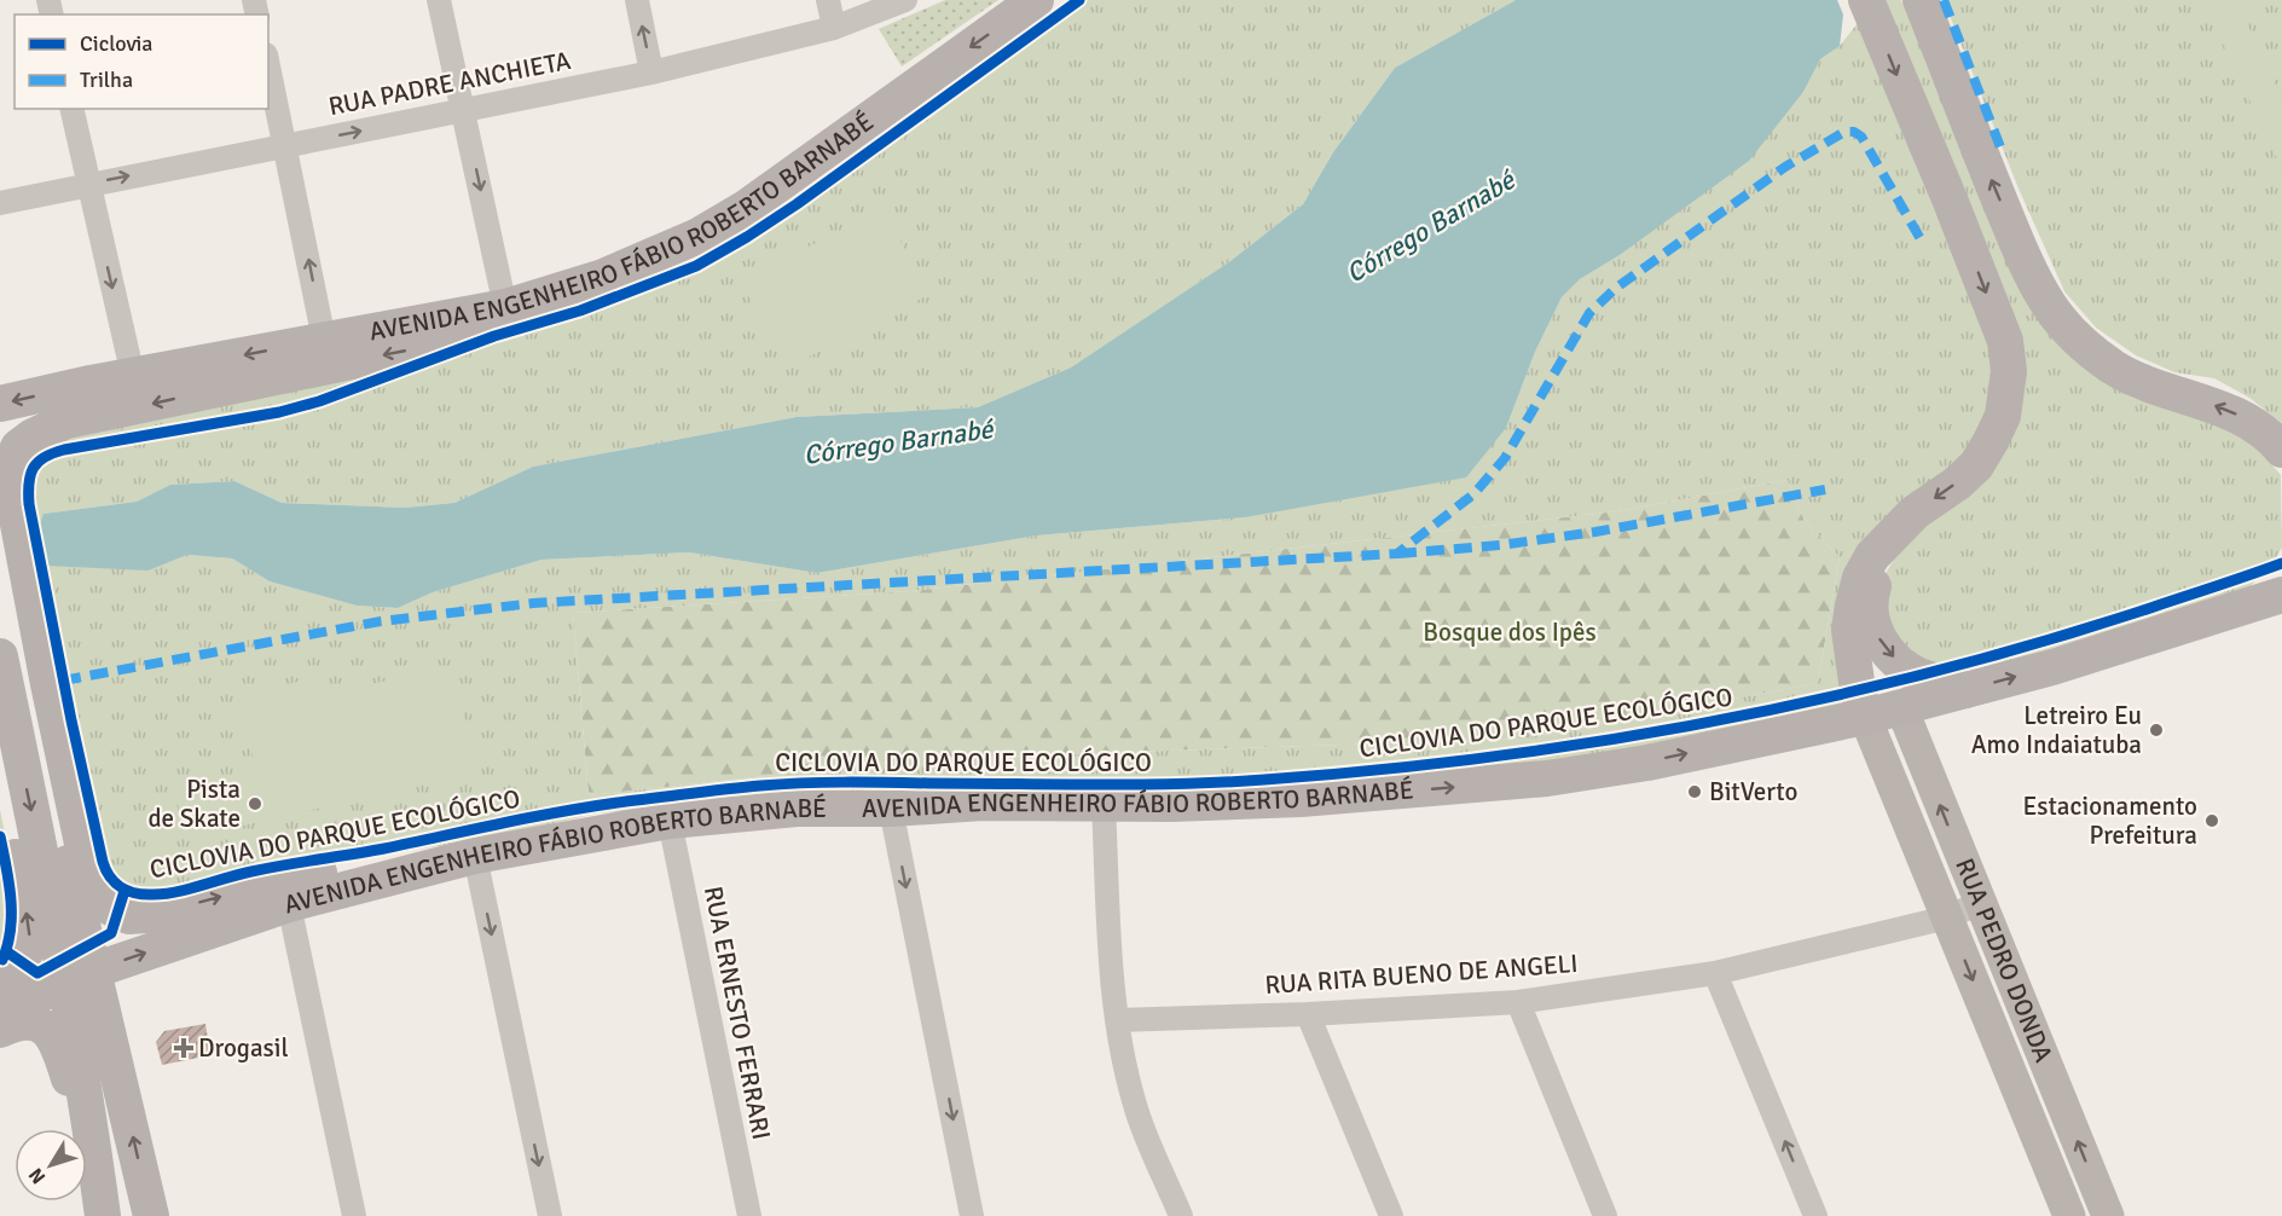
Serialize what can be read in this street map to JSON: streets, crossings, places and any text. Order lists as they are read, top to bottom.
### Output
{
  "streets": {
    "main road": ["AVENIDA ENGENHEIRO FÁBIO ROBERTO BARNABÉ"],
    "street": [
      "RUA PADRE ANCHIETA",
      "RUA PEDRO DONDA",
      "RUA RITA BUENO DE ANGELI",
      "RUA ERNESTO FERRARI"
    ],
    "cycle path": ["CICLOVIA DO PARQUE ECOLÓGICO"]
  },
  "crossings": [
    ["AVENIDA ENGENHEIRO FÁBIO ROBERTO BARNABÉ", "RUA PEDRO DONDA"],
    ["AVENIDA ENGENHEIRO FÁBIO ROBERTO BARNABÉ", "RUA ERNESTO FERRARI"],
    ["RUA PEDRO DONDA", "RUA RITA BUENO DE ANGELI"]
  ],
  "one_way": ["RUA PADRE ANCHIETA"],
  "water": ["Córrego Barnabé"],
  "parks": ["Bosque dos Ipês"],
  "places": {
    "other": [
      "Letreiro Eu Amo Indaiatuba",
      "BitVerto",
      "Pista de Skate",
      "Estacionamento Prefeitura"
    ],
    "health": ["Drogasil"]
  },
  "legend": ["Ciclovia", "Trilha"],
  "north": "bottom left"
}
